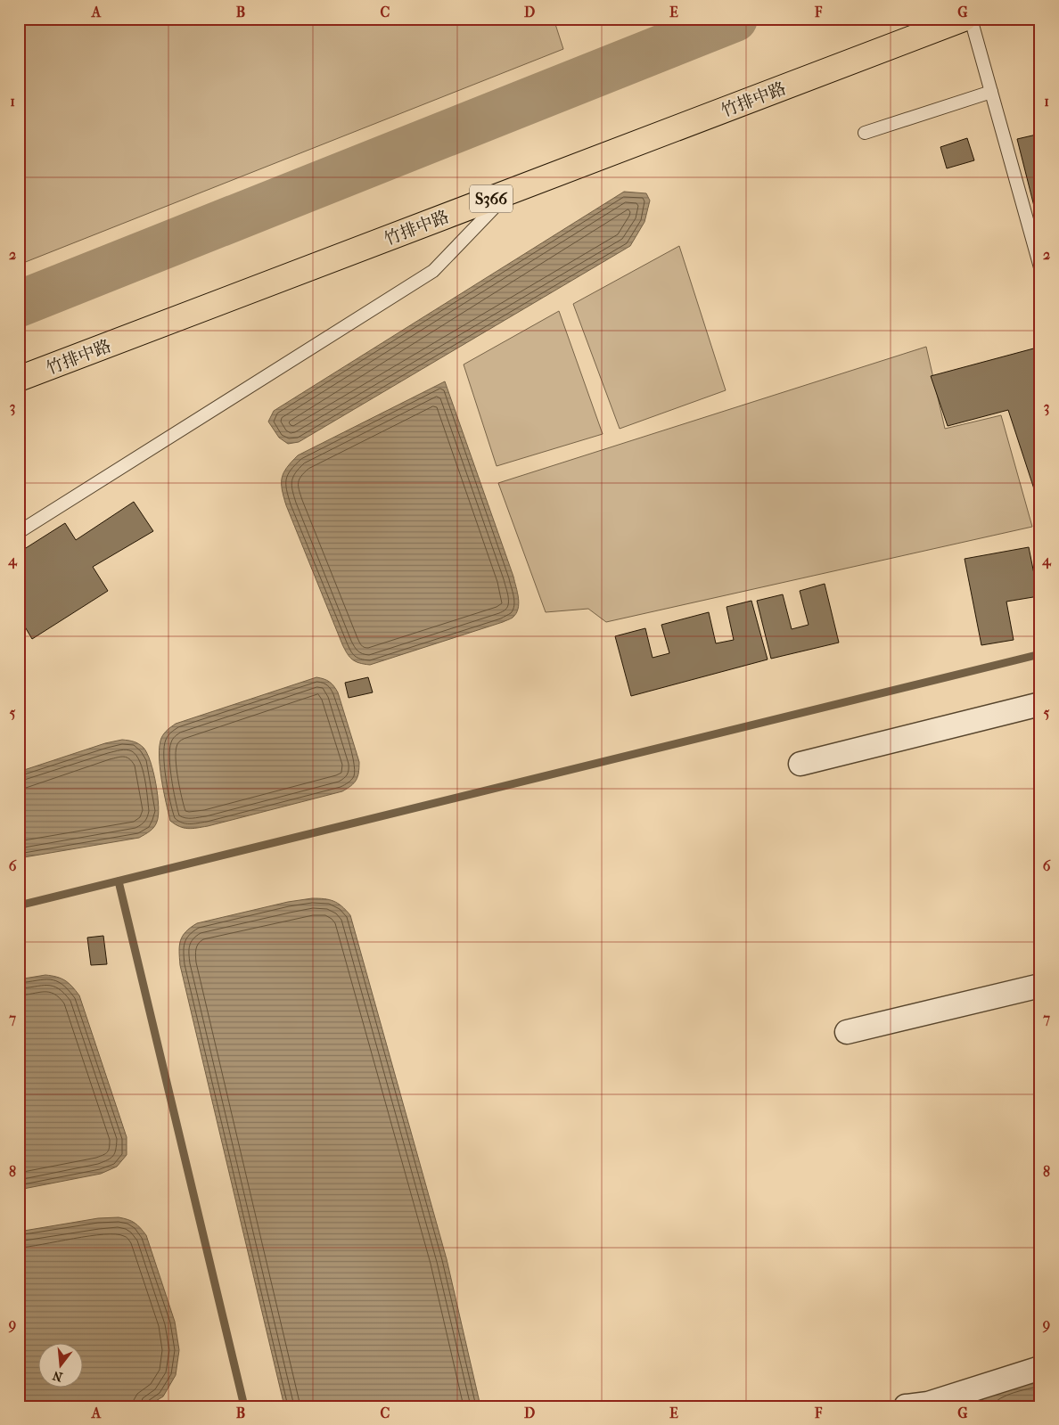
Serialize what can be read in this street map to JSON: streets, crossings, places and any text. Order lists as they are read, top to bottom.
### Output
{
  "streets": {
    "main road": ["竹排中路", "S366"]
  },
  "north": "bottom",
  "grid": {
    "columns": [
      "A",
      "B",
      "C",
      "D",
      "E",
      "F",
      "G"
    ],
    "rows": [
      "1",
      "2",
      "3",
      "4",
      "5",
      "6",
      "7",
      "8",
      "9"
    ]
  }
}
